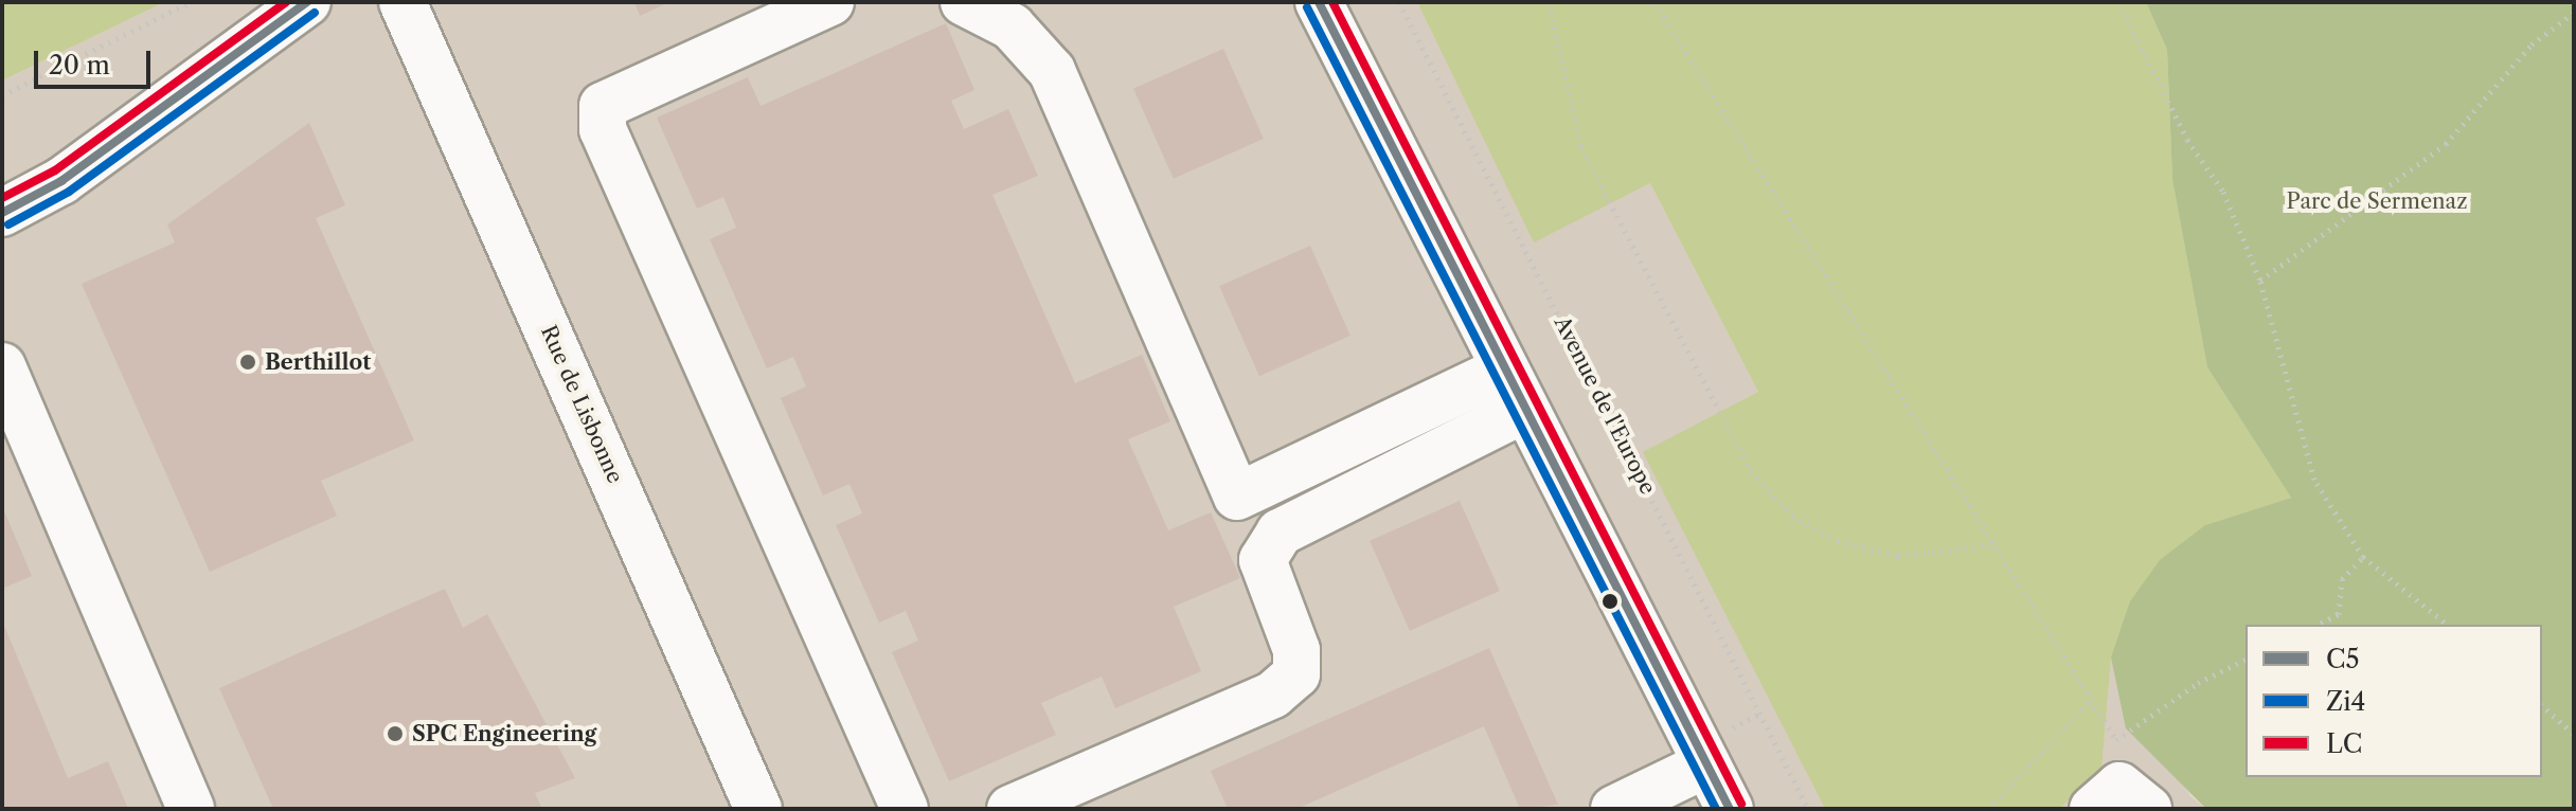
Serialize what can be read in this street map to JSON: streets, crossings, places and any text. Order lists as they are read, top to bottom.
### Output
{
  "streets": {
    "street": ["Rue de Lisbonne"],
    "path": ["Avenue de l'Europe"]
  },
  "parks": ["Parc de Sermenaz"],
  "places": ["Berthillot", "SPC Engineering"],
  "lines": ["transit line C5", "transit line LC", "transit line Zi4"],
  "legend": ["C5", "Zi4", "LC"],
  "scale_bar": "20 m"
}
